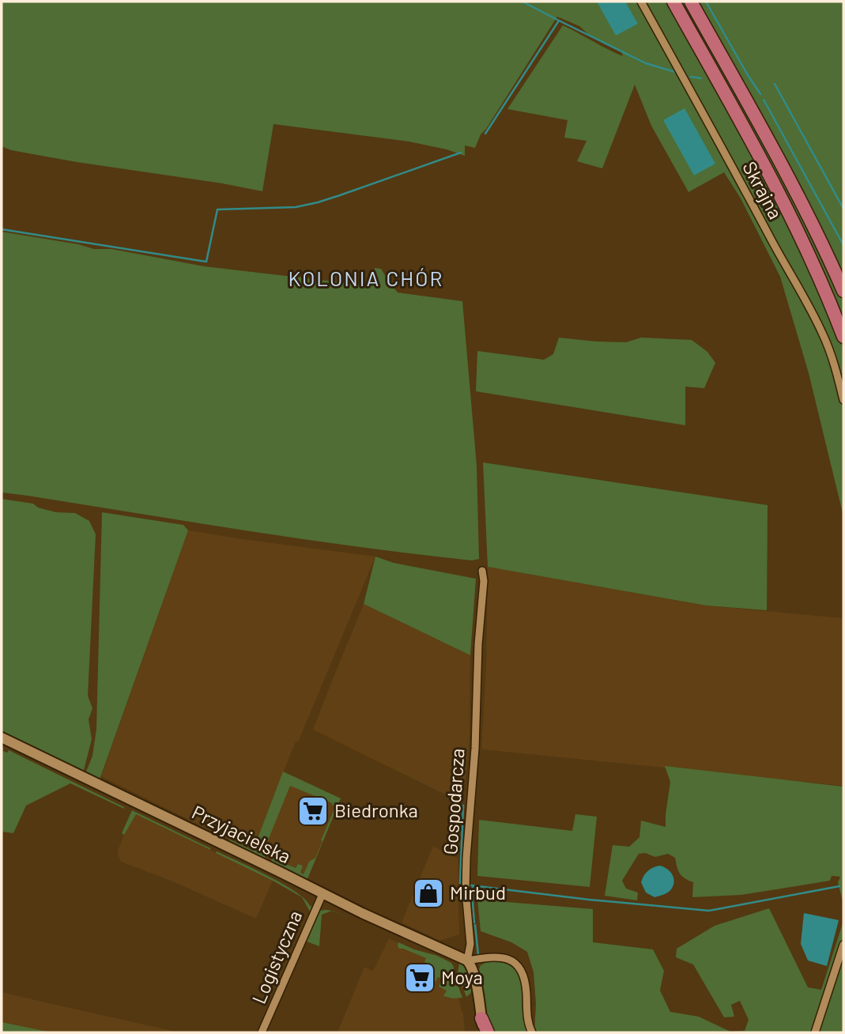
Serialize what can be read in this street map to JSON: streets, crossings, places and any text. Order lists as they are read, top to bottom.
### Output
{
  "streets": {
    "street": [
      "Skrajna",
      "Gospodarcza",
      "Przyjacielska",
      "Logistyczna"
    ]
  },
  "crossings": [
    ["Gospodarcza", "Przyjacielska"],
    ["Przyjacielska", "Logistyczna"]
  ],
  "districts": ["KOLONIA CHÓR"],
  "places": {
    "supermarket": ["Biedronka", "Moya"],
    "shop": ["Mirbud"]
  }
}
